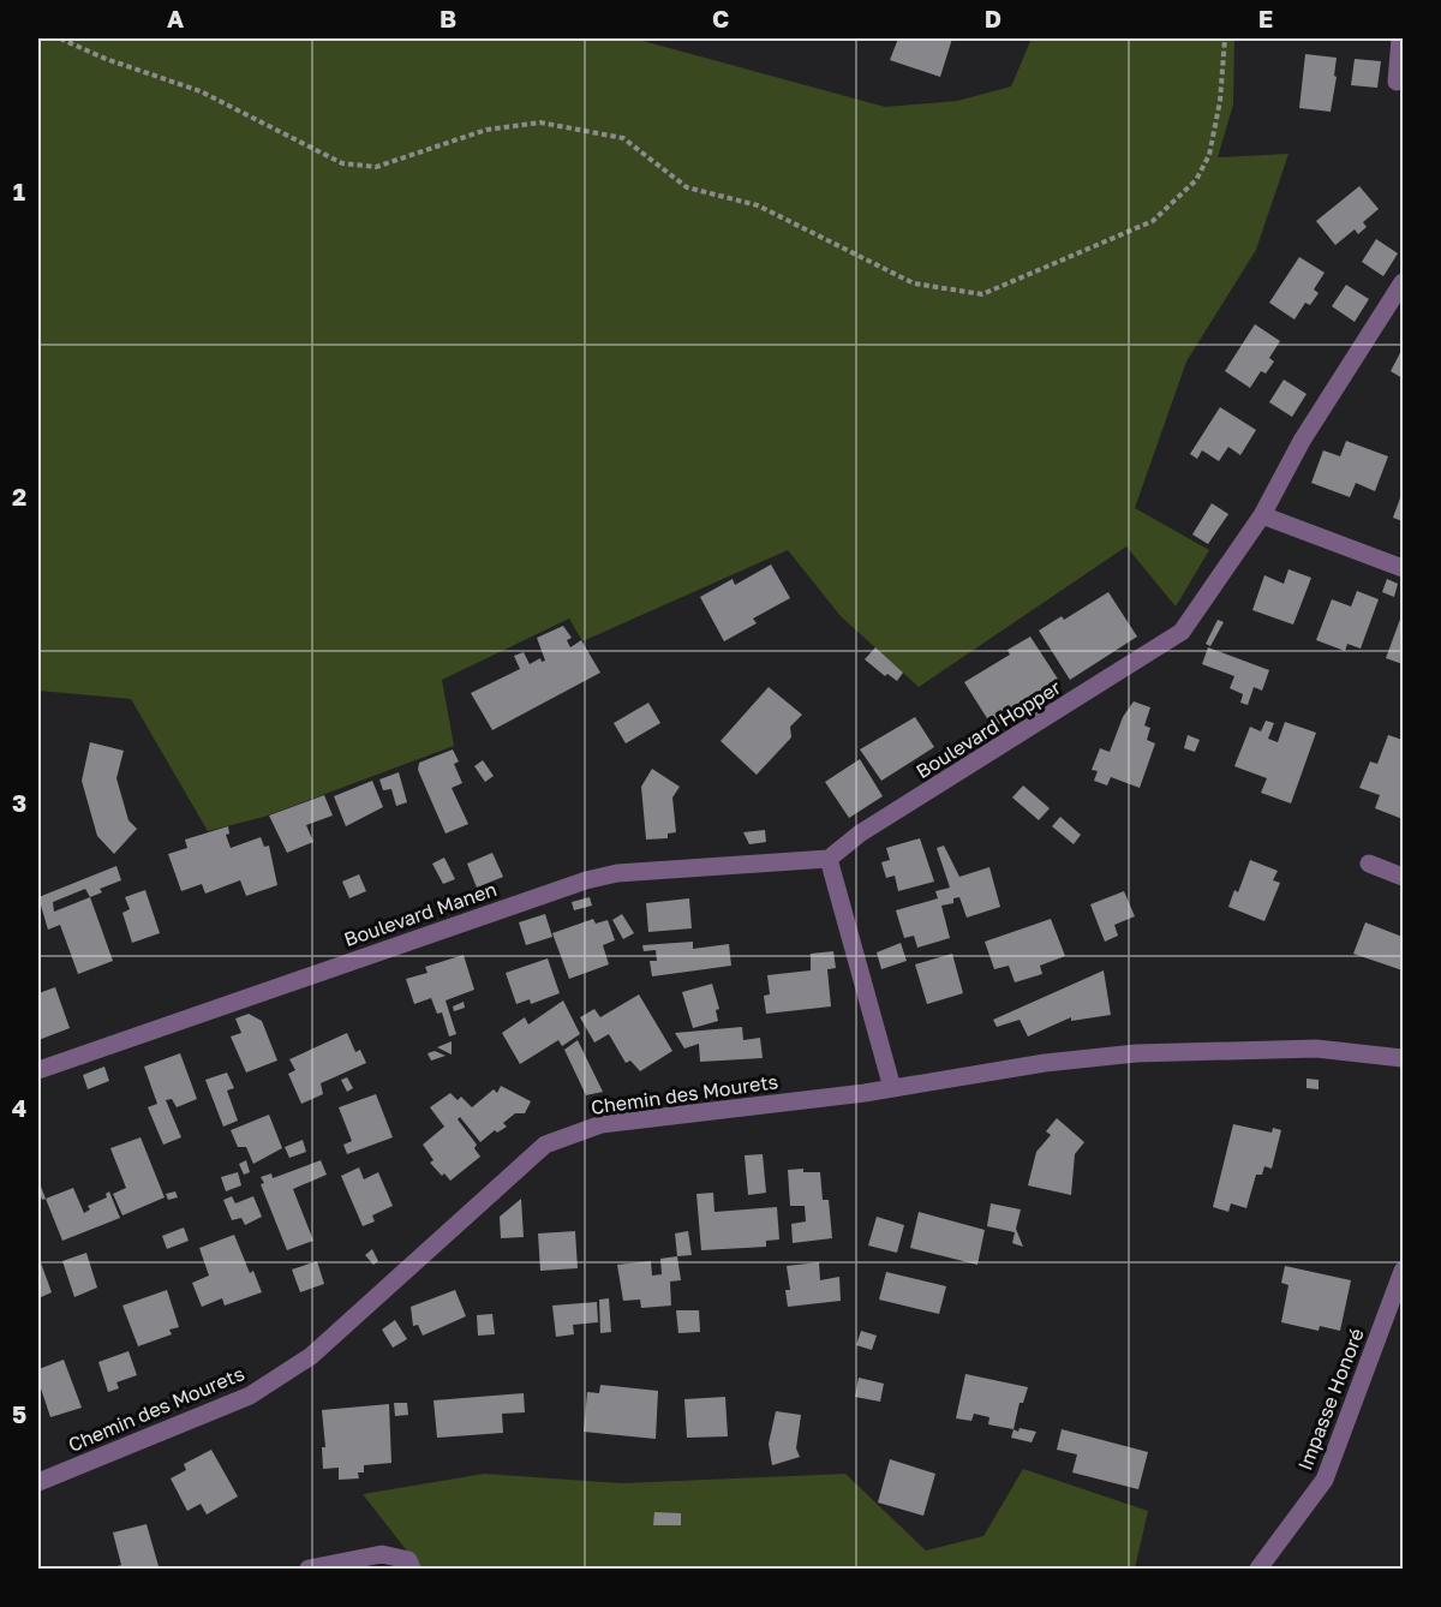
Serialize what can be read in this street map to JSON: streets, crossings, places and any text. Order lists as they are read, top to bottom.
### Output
{
  "streets": {
    "street": [
      "Boulevard Hopper",
      "Boulevard Manen",
      "Chemin des Mourets",
      "Impasse Honoré"
    ]
  },
  "crossings": [
    ["Boulevard Hopper", "Boulevard Manen"]
  ],
  "grid": {
    "columns": [
      "A",
      "B",
      "C",
      "D",
      "E"
    ],
    "rows": [
      "1",
      "2",
      "3",
      "4",
      "5"
    ]
  }
}
